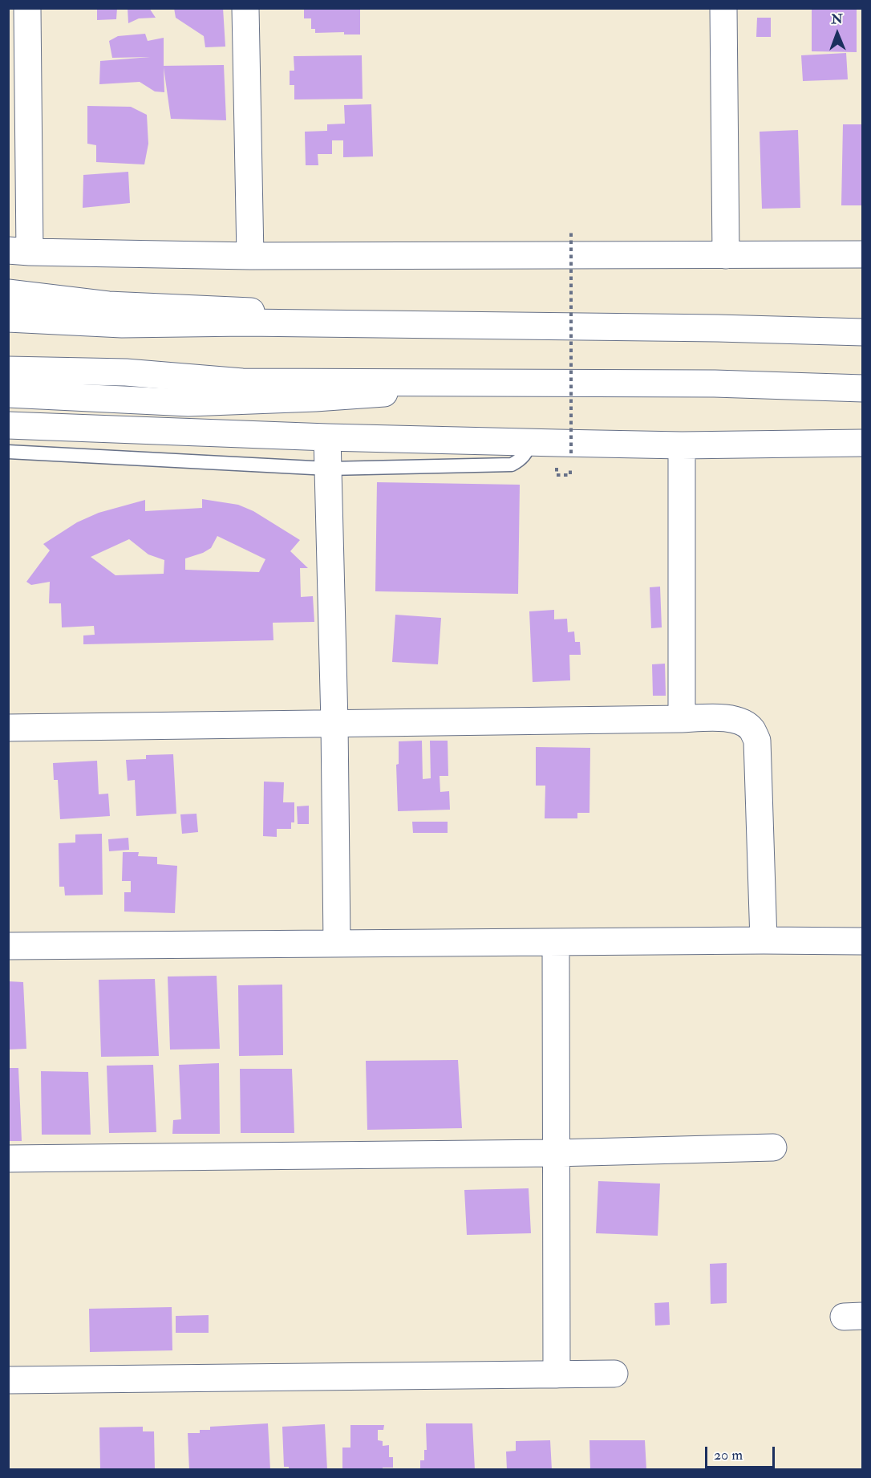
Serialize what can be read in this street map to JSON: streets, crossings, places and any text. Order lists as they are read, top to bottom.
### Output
{
  "scale_bar": "20 m",
  "north": "top"
}
